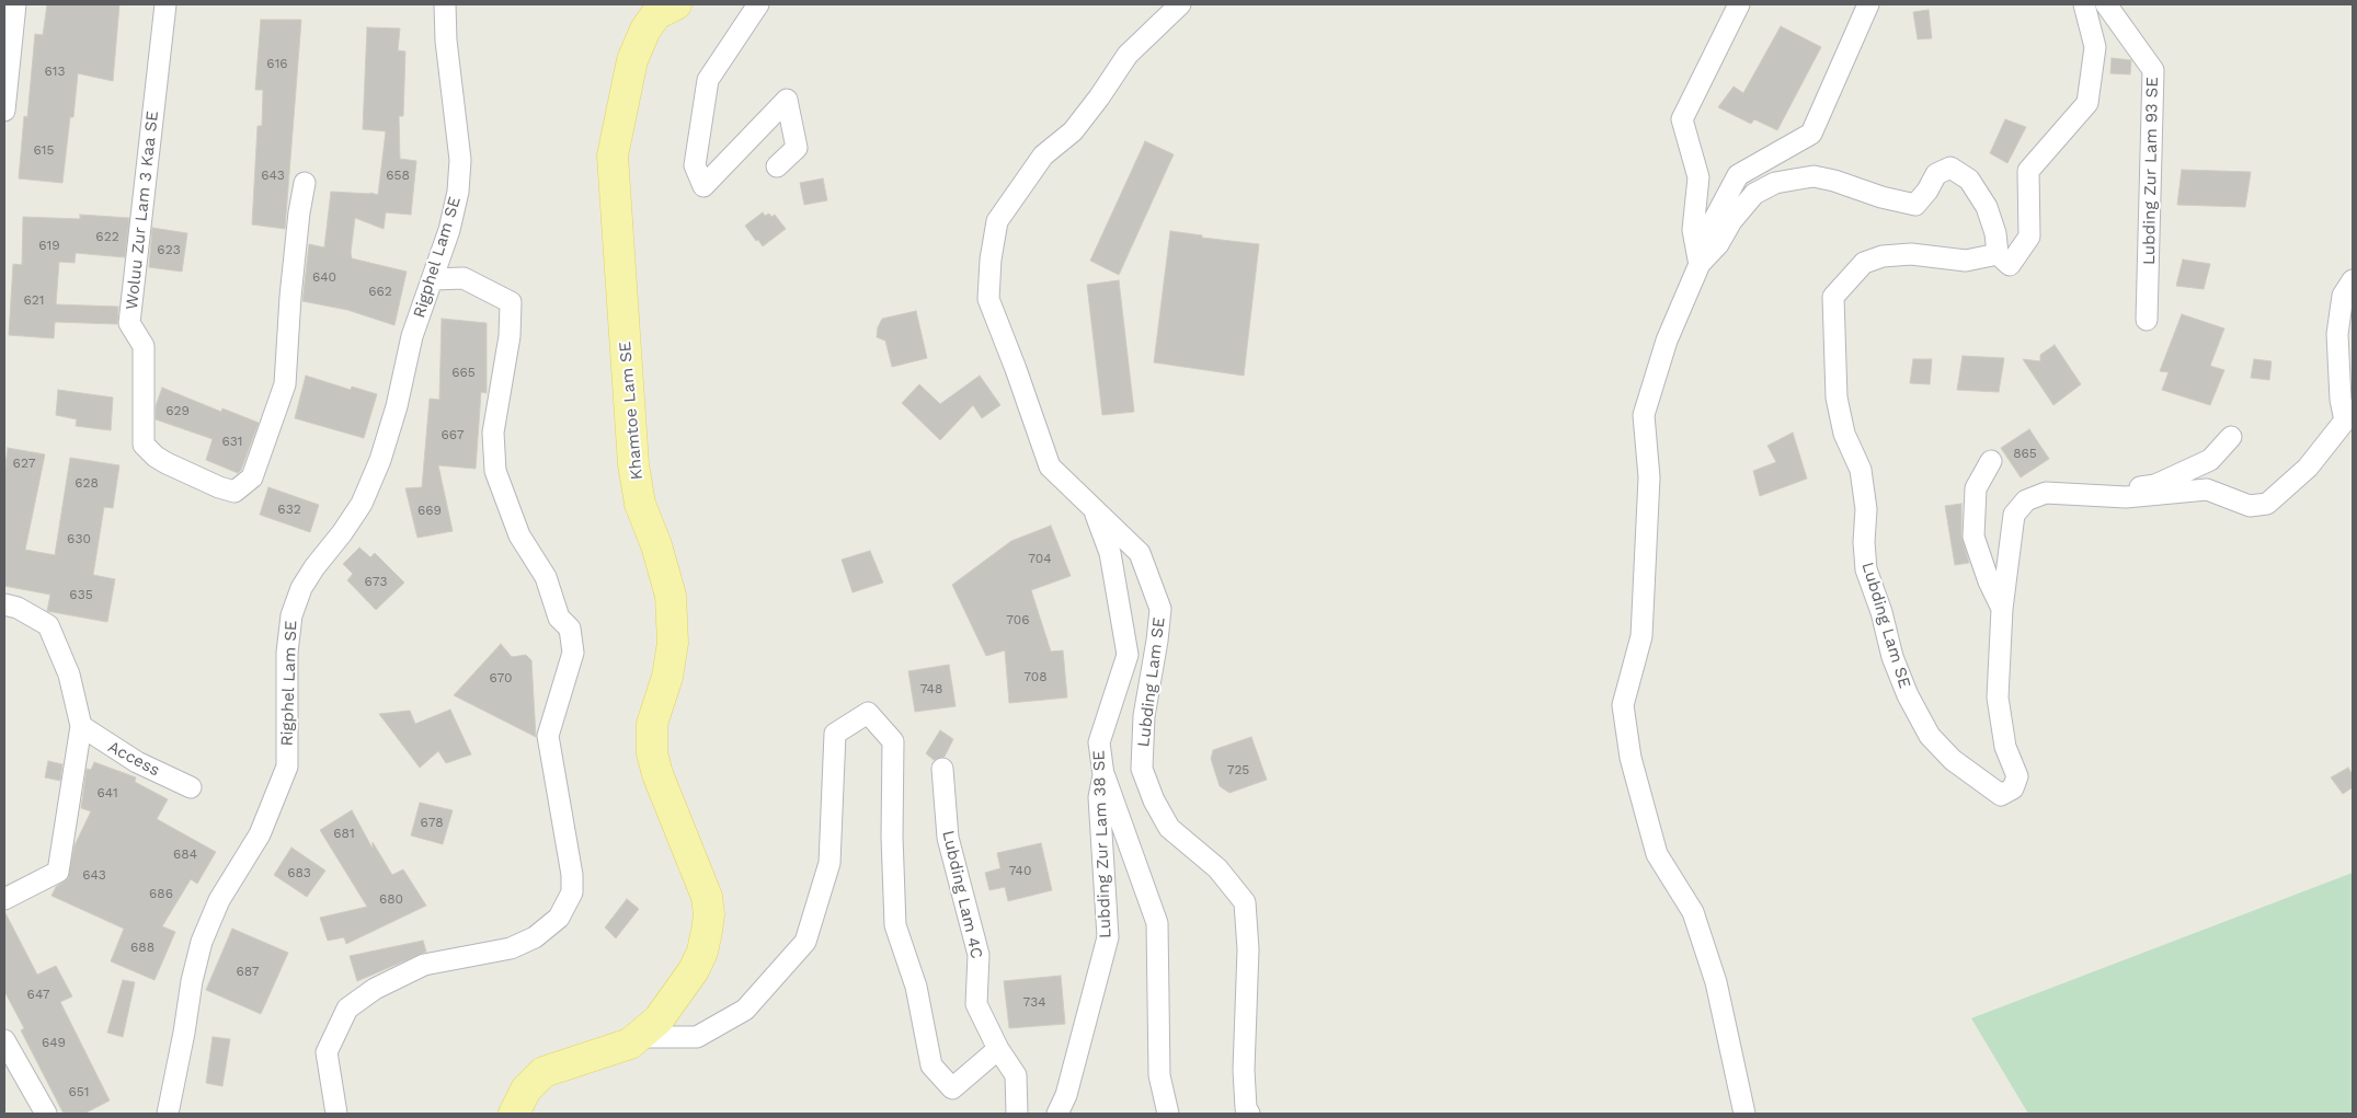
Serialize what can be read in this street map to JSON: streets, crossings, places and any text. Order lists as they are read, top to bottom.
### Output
{
  "streets": {
    "main road": ["Khamtoe Lam SE"],
    "street": [
      "Lubding Zur Lam 93 SE",
      "Woluu Zur Lam 3 Kaa SE",
      "Rigphel Lam SE",
      "Lubding Lam SE",
      "Access",
      "Lubding Zur Lam 38 SE",
      "Lubding Lam 4C"
    ]
  },
  "crossings": [
    ["Lubding Lam SE", "Lubding Zur Lam 38 SE"]
  ],
  "house_numbers": [
    "616",
    "613",
    "615",
    "643",
    "658",
    "622",
    "619",
    "623",
    "640",
    "662",
    "621",
    "665",
    "629",
    "667",
    "631",
    "865",
    "627",
    "628",
    "632",
    "669",
    "630",
    "704",
    "673",
    "635",
    "706",
    "708",
    "670",
    "748",
    "725",
    "641",
    "678",
    "681",
    "684",
    "740",
    "683",
    "643",
    "686",
    "680",
    "688",
    "687",
    "647",
    "734",
    "649",
    "651"
  ]
}
